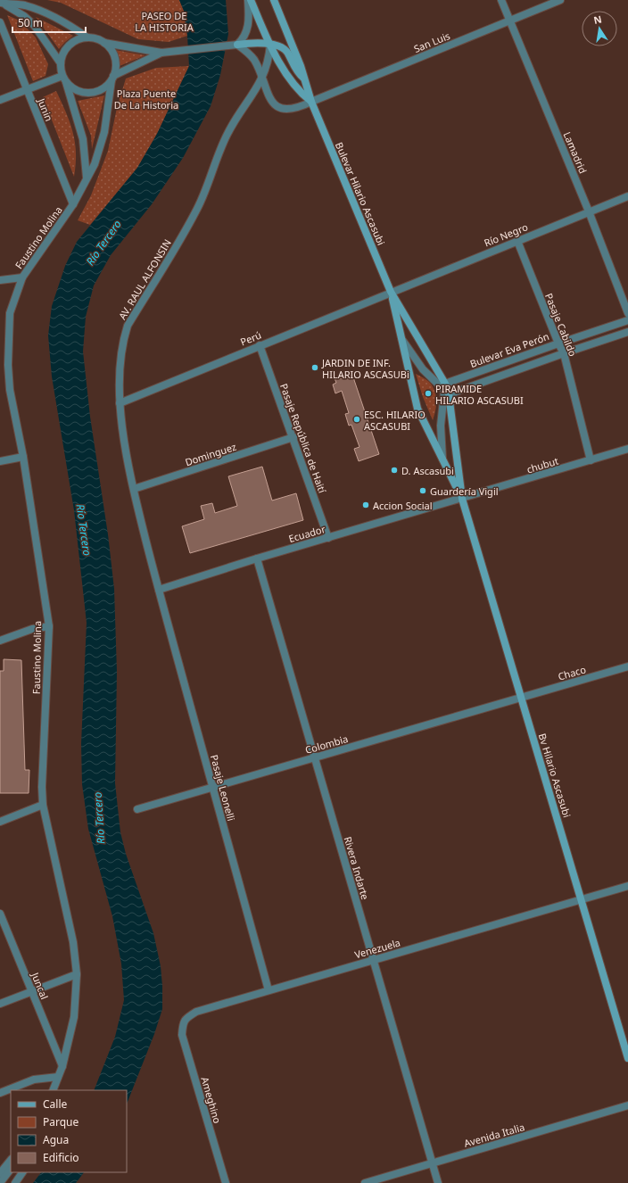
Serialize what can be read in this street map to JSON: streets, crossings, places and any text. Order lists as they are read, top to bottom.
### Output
{
  "streets": {
    "main road": ["Bulevar Hilario Ascasubi", "Bv Hilario Ascasubi"],
    "street": [
      "San Luis",
      "Junin",
      "Lamadrid",
      "Río Negro",
      "Faustino Molina",
      "AV. RAUL ALFONSIN",
      "Pasaje Cabildo",
      "Perú",
      "Bulevar Eva Perón",
      "Pasaje República de Haití",
      "Dominguez",
      "chubut",
      "Ecuador",
      "Chaco",
      "Colombia",
      "Pasaje Leonelli",
      "Rivera Indarte",
      "Venezuela",
      "Juncal",
      "Ameghino",
      "Avenida Italia"
    ]
  },
  "crossings": [
    ["San Luis", "Lamadrid"],
    ["San Luis", "Bulevar Hilario Ascasubi"],
    ["San Luis", "AV. RAUL ALFONSIN"],
    ["Junin", "Faustino Molina"],
    ["Lamadrid", "Río Negro"],
    ["Bulevar Hilario Ascasubi", "Río Negro"],
    ["Bulevar Hilario Ascasubi", "AV. RAUL ALFONSIN"],
    ["Bulevar Hilario Ascasubi", "Perú"],
    ["Bulevar Hilario Ascasubi", "Bulevar Eva Perón"],
    ["Bulevar Hilario Ascasubi", "chubut"],
    ["Bulevar Hilario Ascasubi", "Ecuador"],
    ["Bulevar Hilario Ascasubi", "Bv Hilario Ascasubi"],
    ["Río Negro", "Pasaje Cabildo"],
    ["Río Negro", "Perú"],
    ["Faustino Molina", "Juncal"],
    ["AV. RAUL ALFONSIN", "Perú"],
    ["AV. RAUL ALFONSIN", "Dominguez"],
    ["AV. RAUL ALFONSIN", "Ecuador"],
    ["AV. RAUL ALFONSIN", "Pasaje Leonelli"],
    ["Pasaje Cabildo", "Bulevar Eva Perón"],
    ["Pasaje Cabildo", "chubut"],
    ["Perú", "Pasaje República de Haití"],
    ["Pasaje República de Haití", "Dominguez"],
    ["Pasaje República de Haití", "Ecuador"],
    ["chubut", "Ecuador"],
    ["chubut", "Bv Hilario Ascasubi"],
    ["Ecuador", "Bv Hilario Ascasubi"],
    ["Ecuador", "Pasaje Leonelli"],
    ["Ecuador", "Rivera Indarte"],
    ["Chaco", "Colombia"],
    ["Chaco", "Bv Hilario Ascasubi"],
    ["Colombia", "Bv Hilario Ascasubi"],
    ["Colombia", "Pasaje Leonelli"],
    ["Colombia", "Rivera Indarte"],
    ["Bv Hilario Ascasubi", "Venezuela"],
    ["Pasaje Leonelli", "Venezuela"],
    ["Rivera Indarte", "Venezuela"],
    ["Rivera Indarte", "Avenida Italia"],
    ["Venezuela", "Ameghino"]
  ],
  "water": ["Río Tercero"],
  "parks": ["PASEO DE LA HISTORIA", "Plaza Puente De La Historia"],
  "places": [
    "JARDIN DE INF. HILARIO ASCASUBi",
    "PIRAMIDE HILARIO ASCASUBI",
    "ESC. HILARIO ASCASUBI",
    "D. Ascasubi",
    "Guardería Vigil",
    "Accion Social"
  ],
  "legend": [
    "Calle",
    "Parque",
    "Agua",
    "Edificio"
  ],
  "scale_bar": "50 m",
  "north": "top"
}
